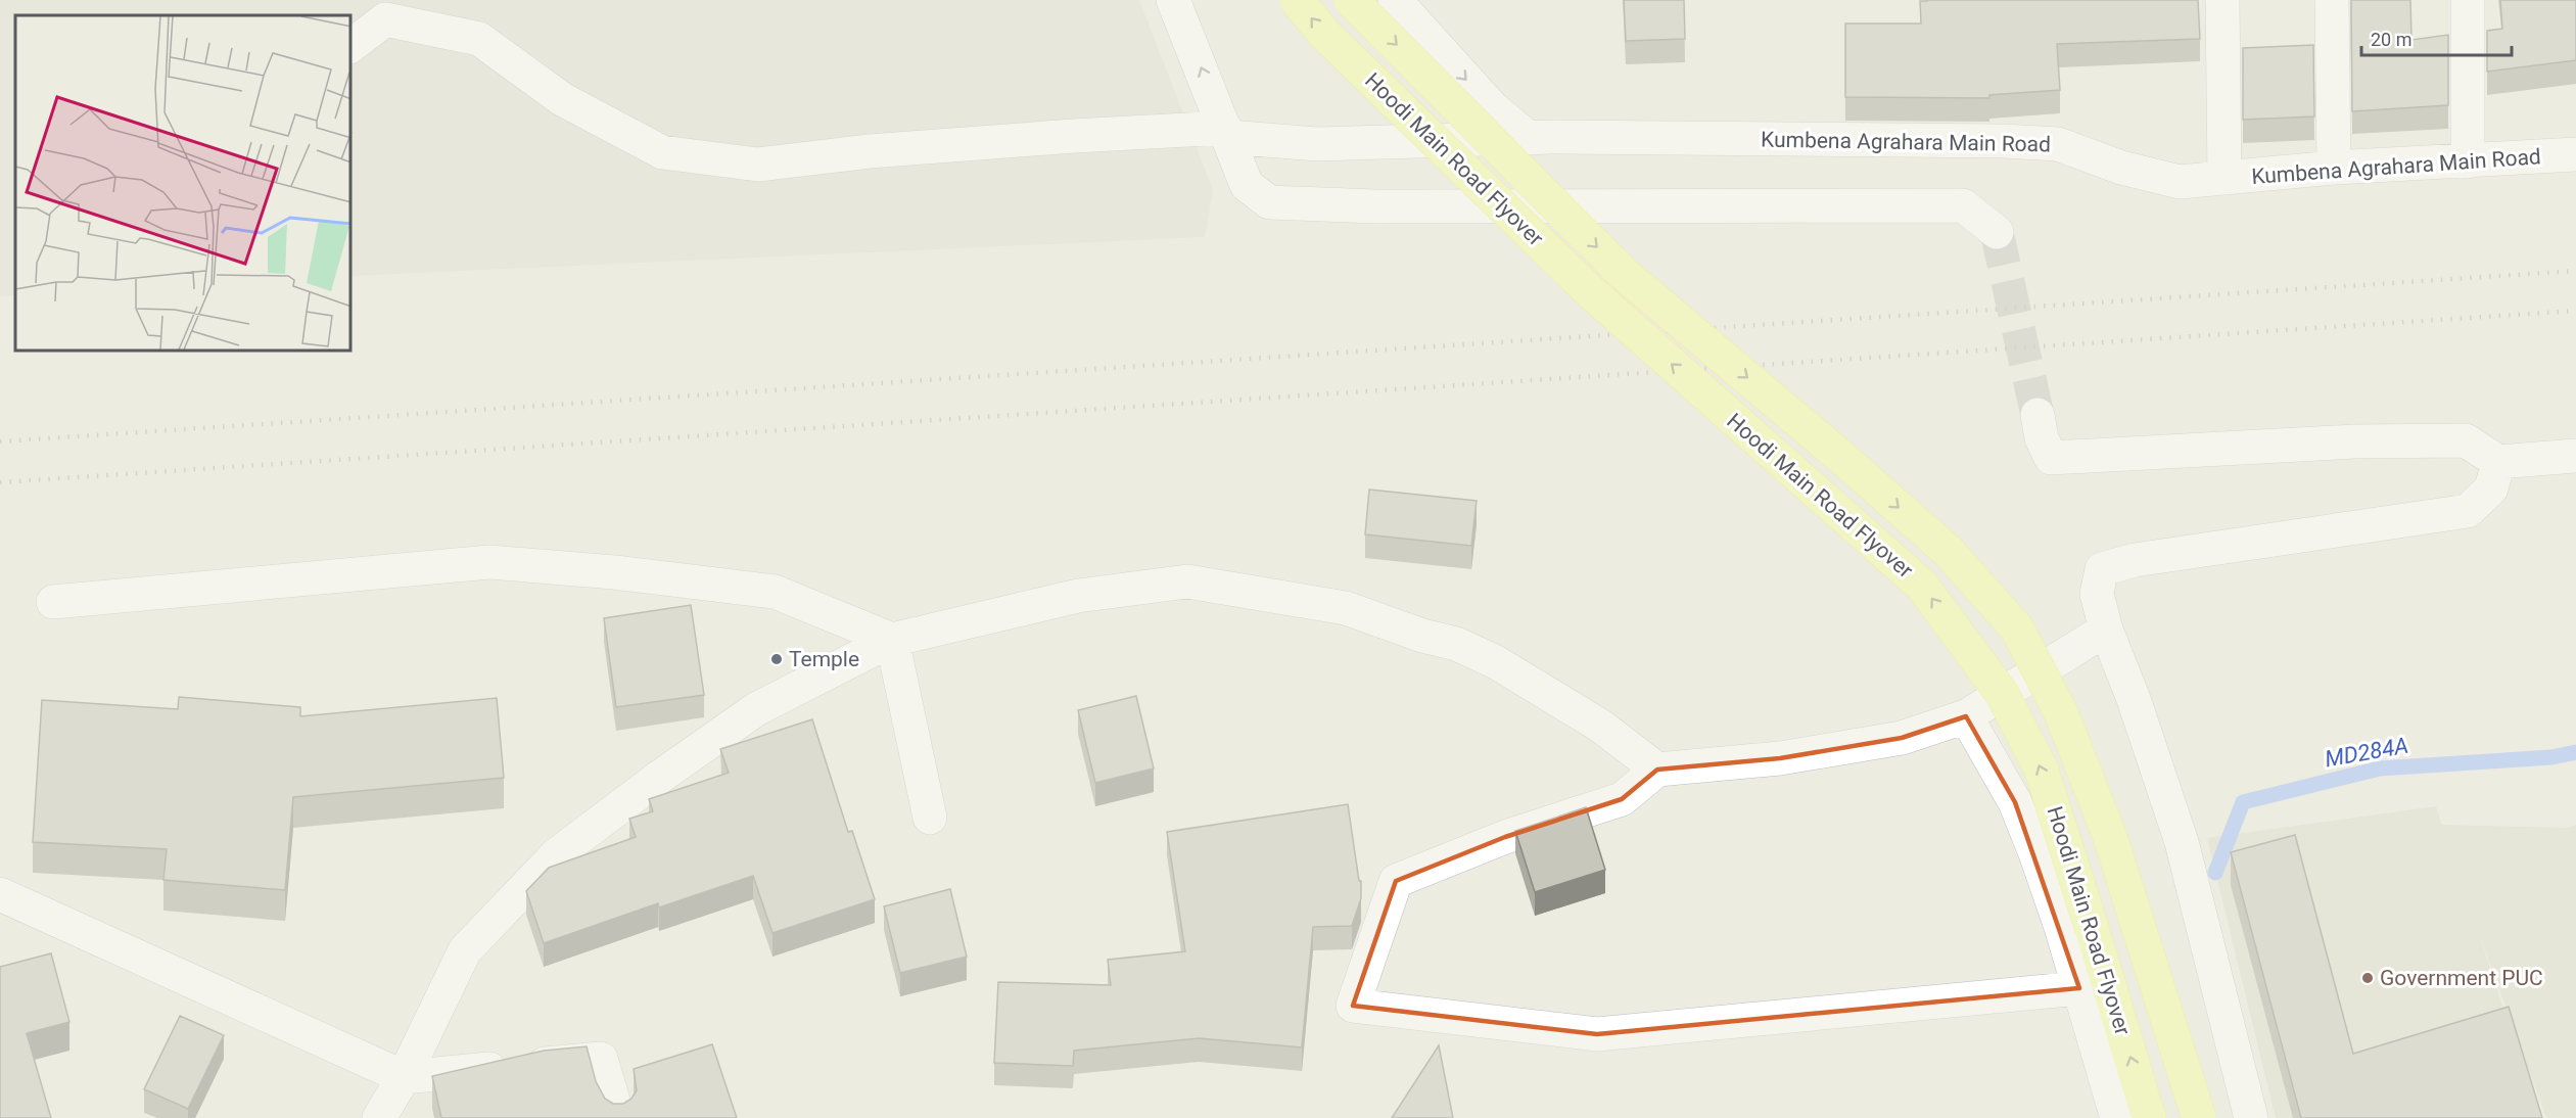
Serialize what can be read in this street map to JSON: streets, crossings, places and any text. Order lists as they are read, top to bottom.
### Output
{
  "streets": {
    "main road": ["Hoodi Main Road Flyover"],
    "street": ["Kumbena Agrahara Main Road"]
  },
  "water": ["MD284A"],
  "places": ["Temple", "Government PUC"],
  "scale_bar": "20 m"
}
